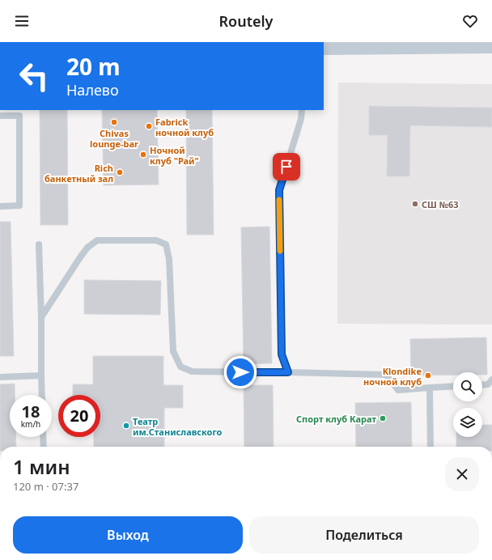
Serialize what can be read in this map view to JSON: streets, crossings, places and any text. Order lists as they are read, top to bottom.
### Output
{
  "places": [
    "Chivas lounge-bar",
    "Fabrick ночной клуб",
    "Ночной клуб \"Рай\"",
    "Rich банкетный зал",
    "СШ №63",
    "Klondike ночной клуб",
    "Спорт клуб Карат",
    "Театр им.Станиславского"
  ],
  "page": {
    "header": "Routely",
    "turn": ["20 m", "Налево"],
    "speed": "18 km/h",
    "limit": "20",
    "heading": ["1 мин", "120 m · 07:37"],
    "buttons": ["Выход", "Поделиться"]
  }
}
